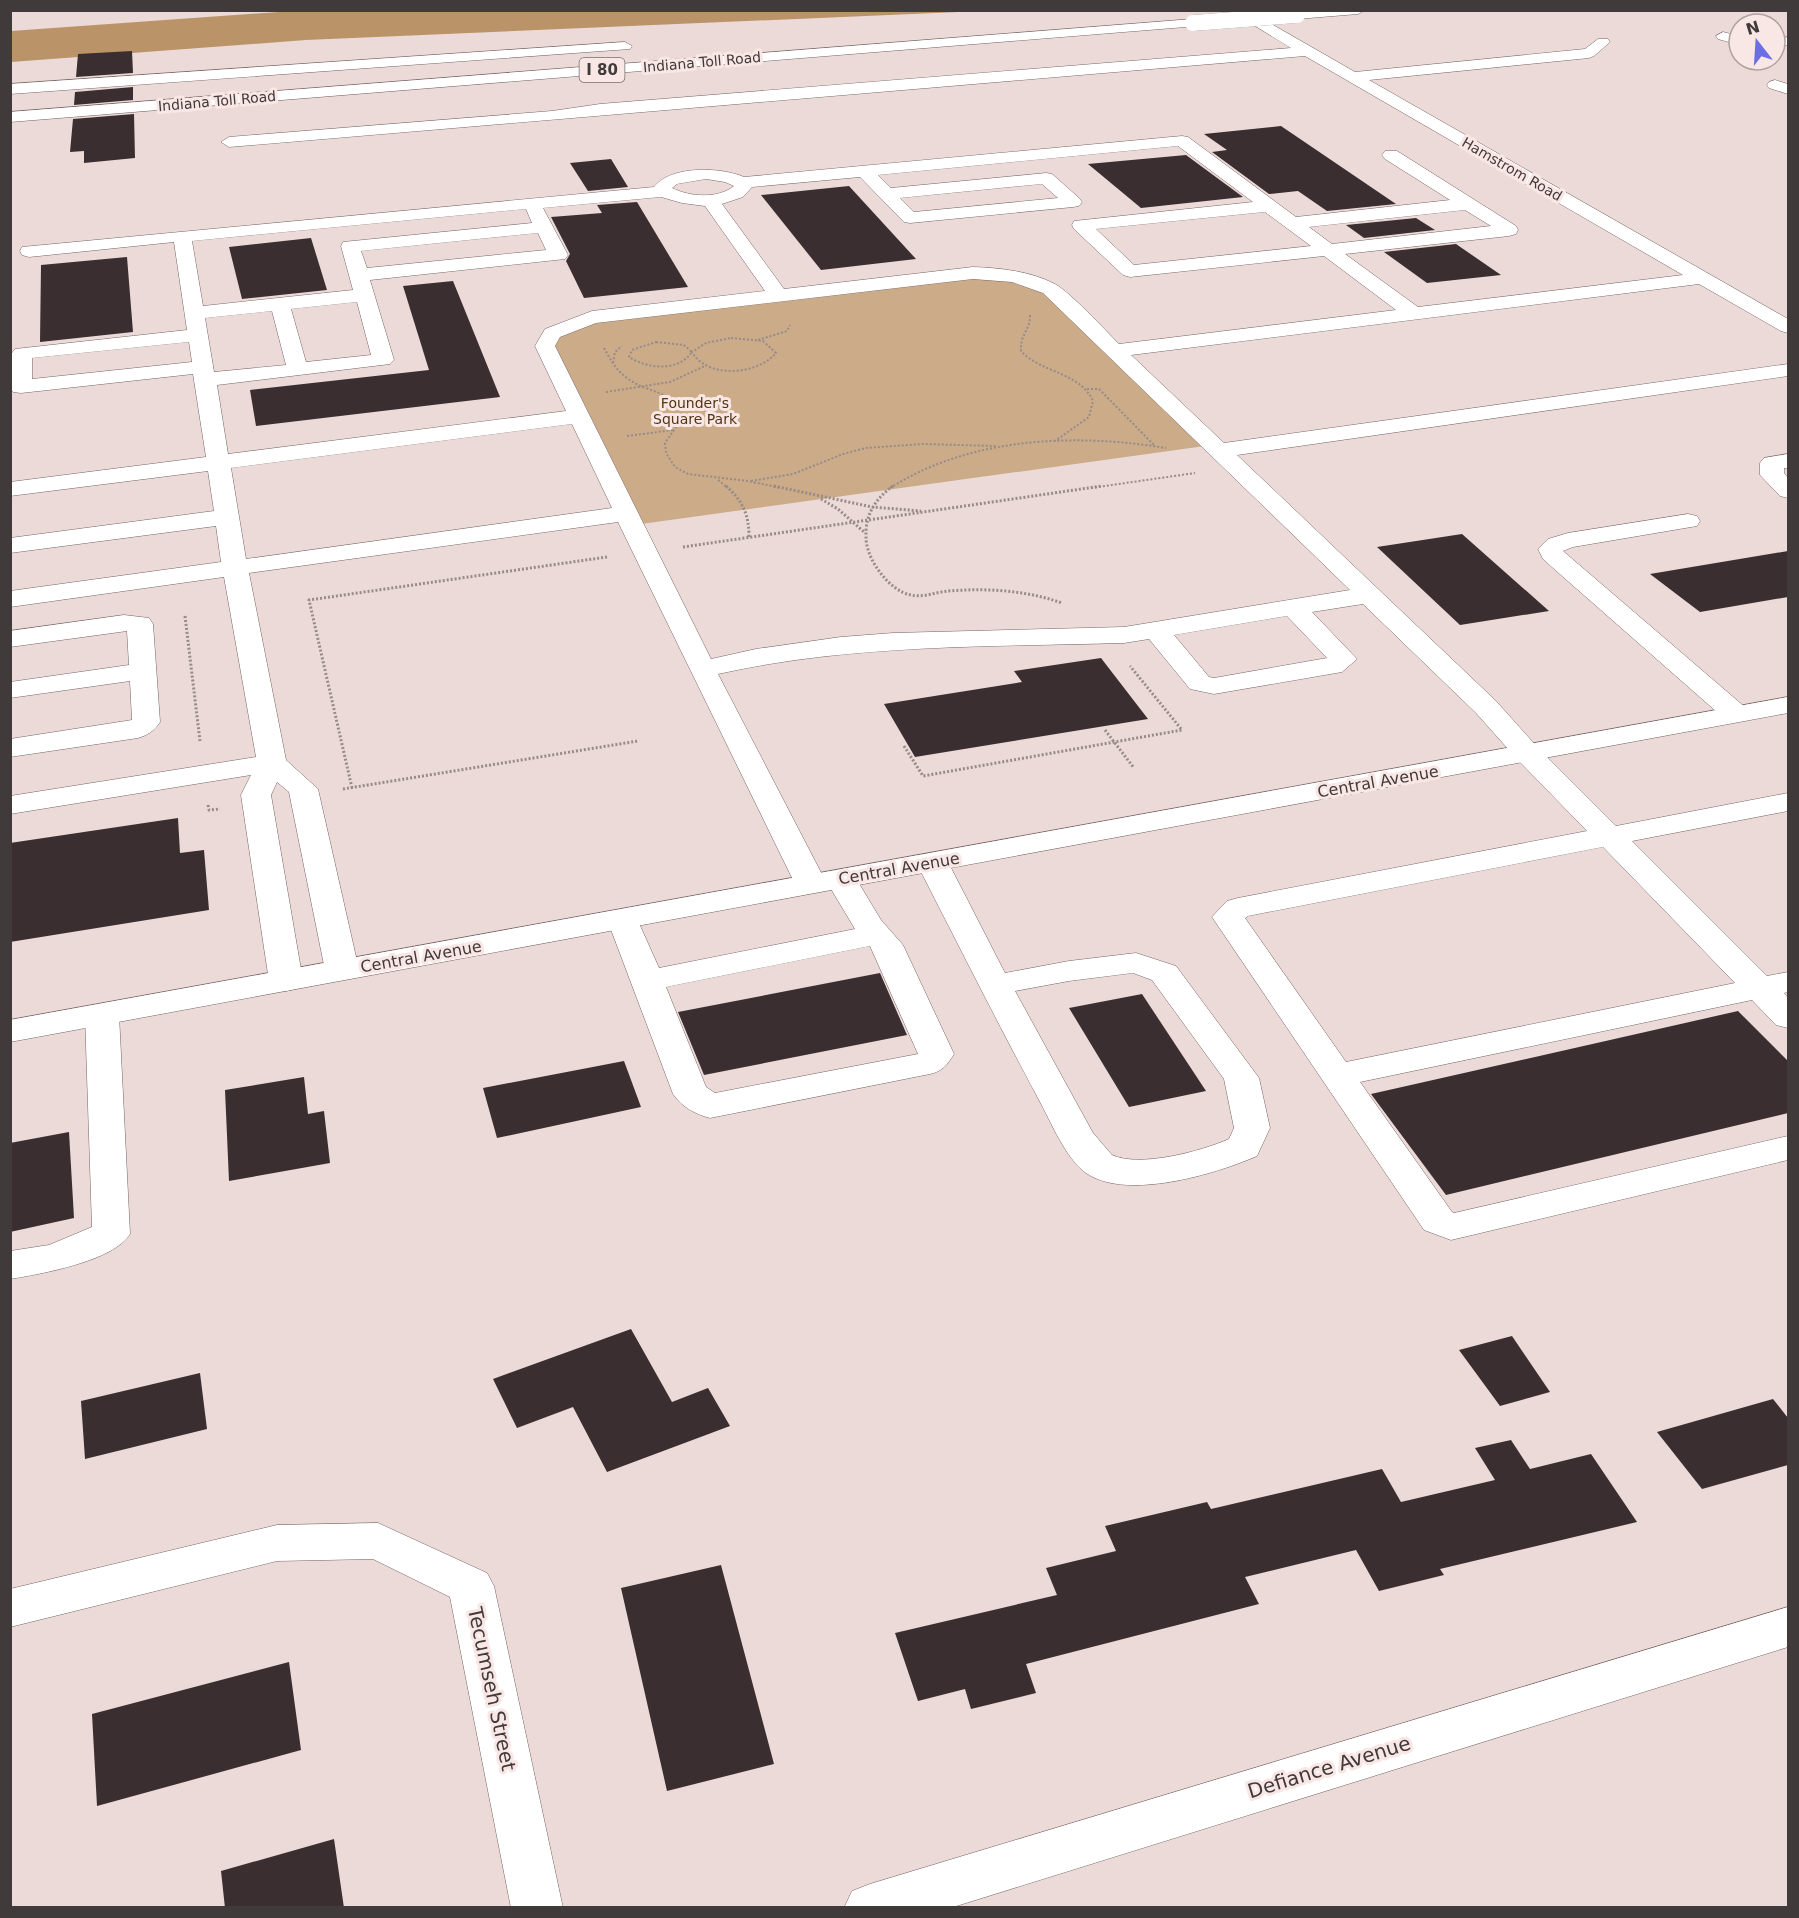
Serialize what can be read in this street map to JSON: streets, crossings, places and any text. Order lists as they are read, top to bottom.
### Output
{
  "streets": {
    "main road": [
      "Indiana Toll Road",
      "I 80",
      "Hamstrom Road",
      "Central Avenue",
      "Tecumseh Street",
      "Defiance Avenue"
    ]
  },
  "parks": ["Founder's Square Park"],
  "north": "top"
}
